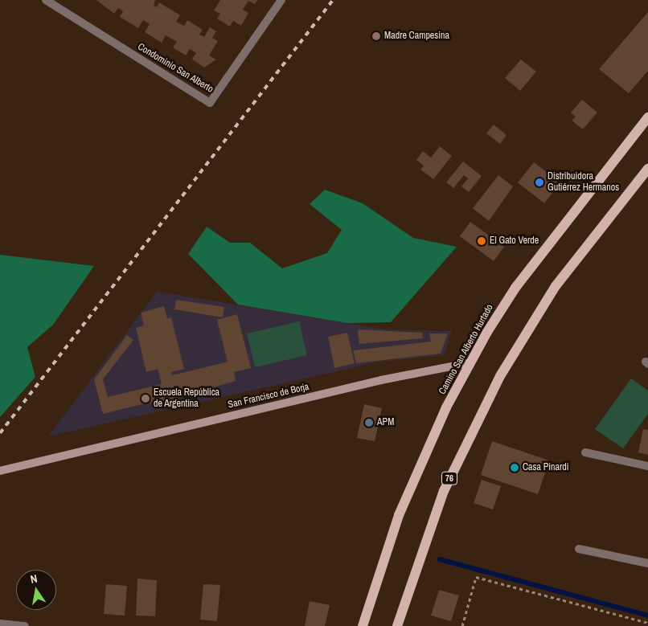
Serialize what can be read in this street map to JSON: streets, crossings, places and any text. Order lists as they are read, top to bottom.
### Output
{
  "streets": {
    "main road": ["Camino San Alberto Hurtado", "76"],
    "street": ["Condominio San Alberto", "San Francisco de Borja"]
  },
  "crossings": [
    ["Camino San Alberto Hurtado", "San Francisco de Borja"]
  ],
  "places": [
    "Madre Campesina",
    "Distribuidora Gutiérrez Hermanos",
    "El Gato Verde",
    "Escuela República de Argentina",
    "APM",
    "Casa Pinardi"
  ],
  "north": "top"
}
